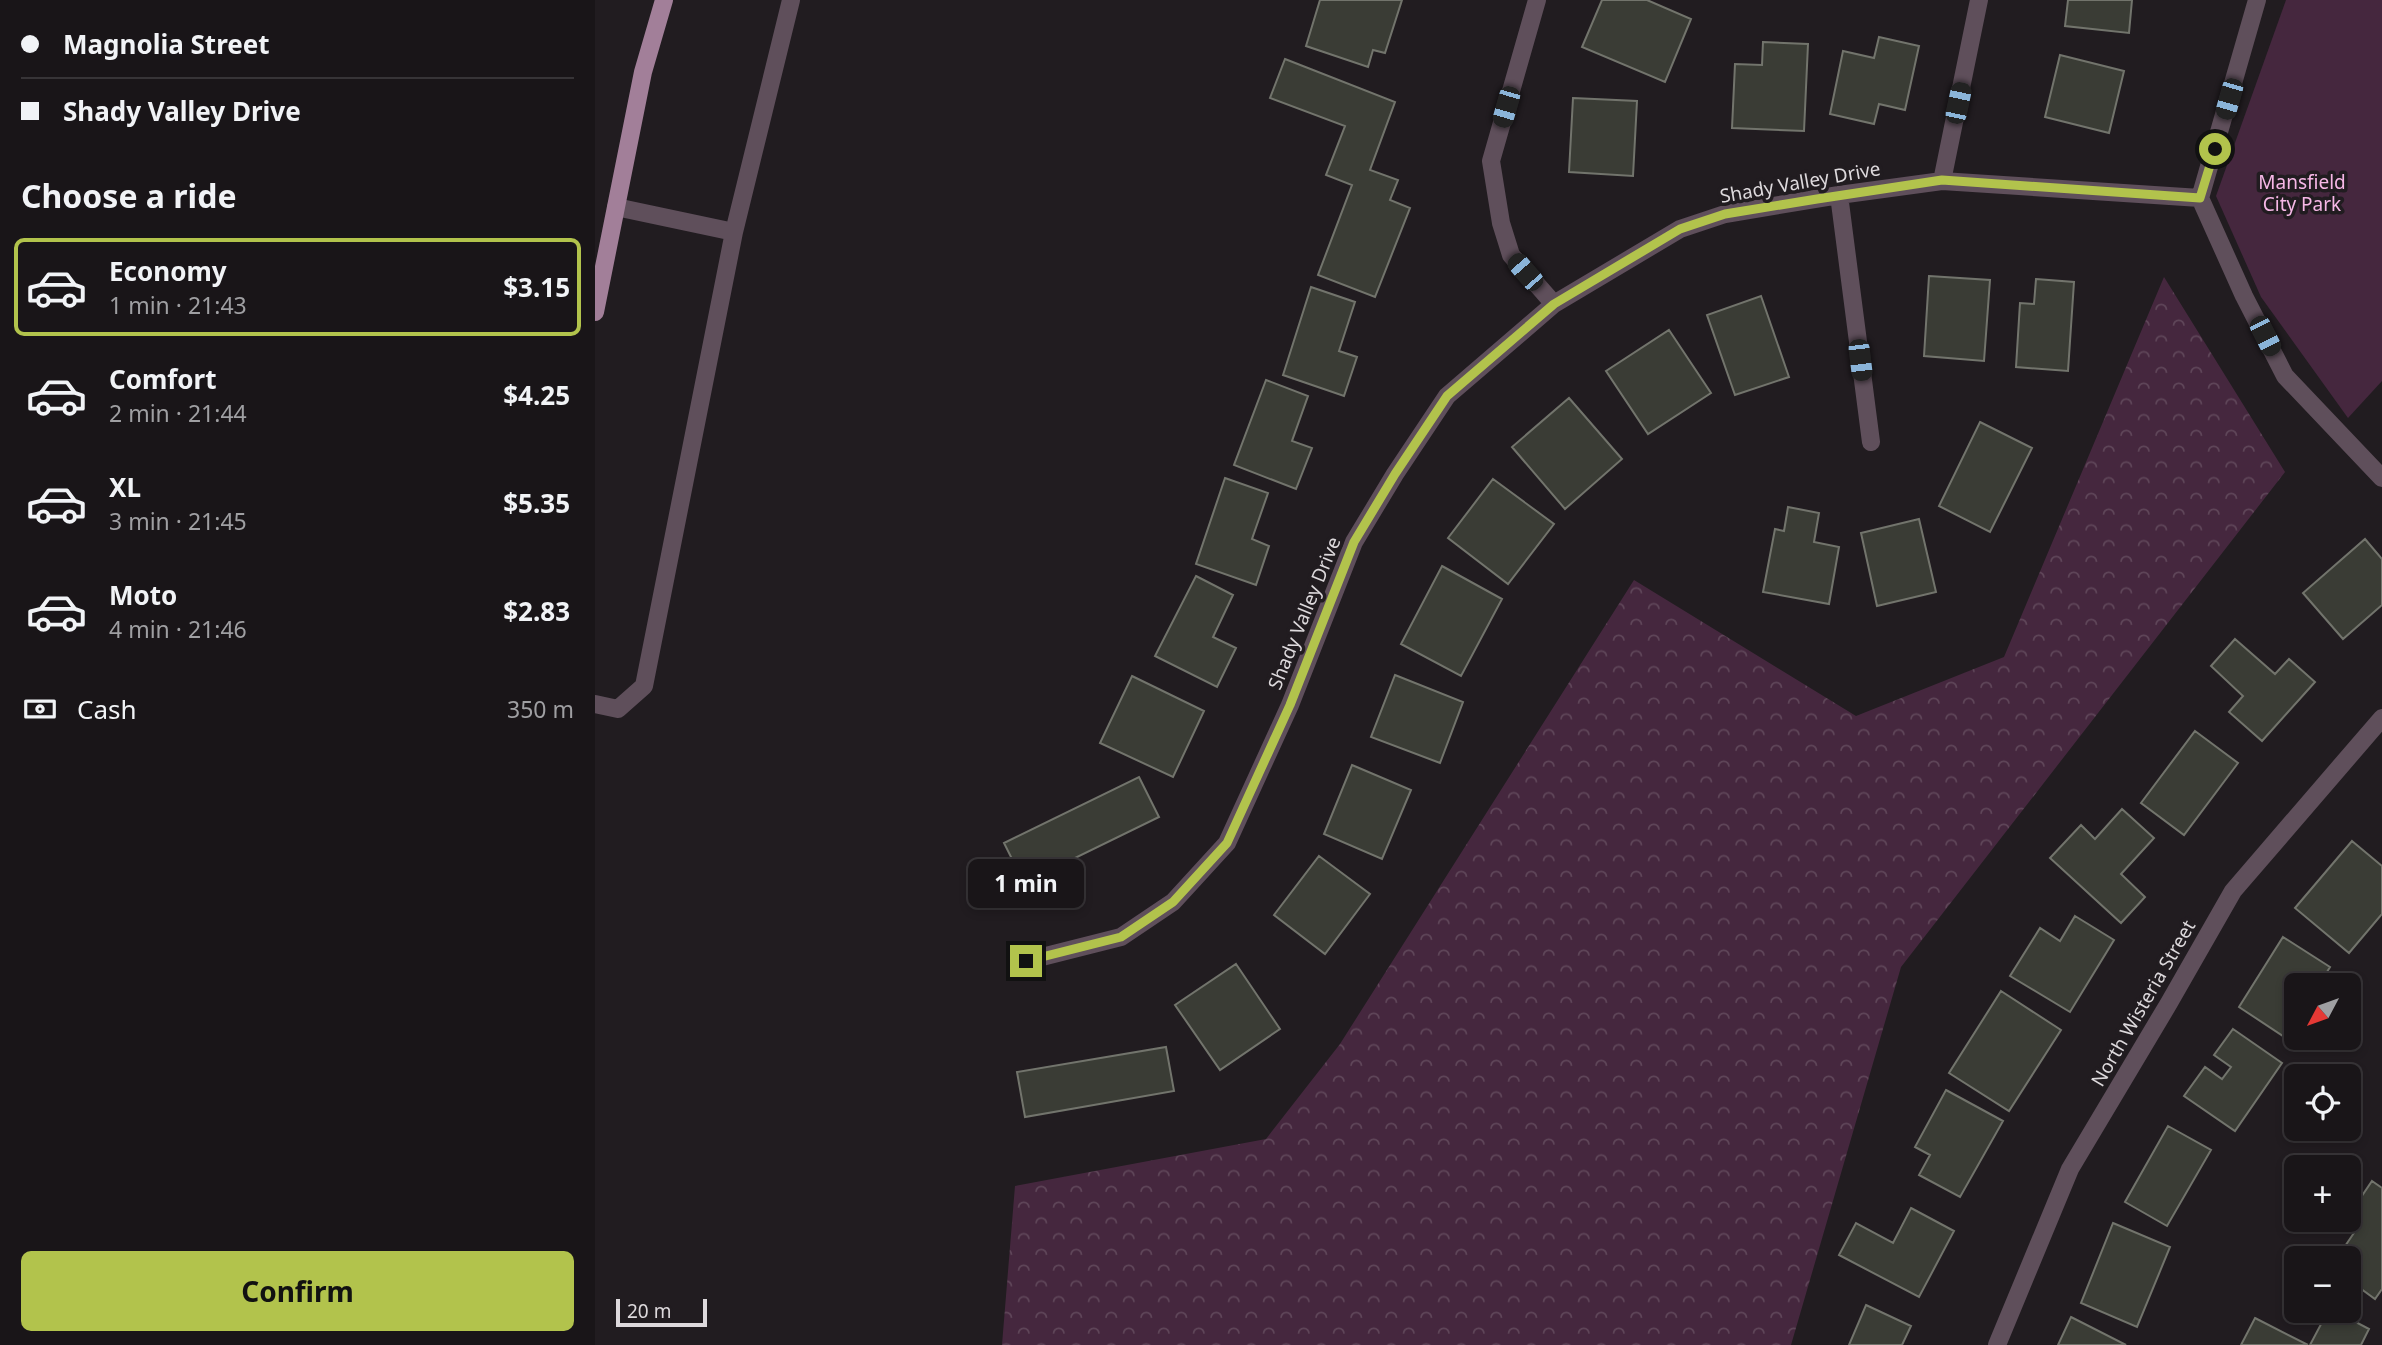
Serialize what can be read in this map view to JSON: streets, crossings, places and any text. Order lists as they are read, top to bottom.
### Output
{
  "streets": {
    "street": ["Shady Valley Drive", "North Wisteria Street"]
  },
  "parks": ["Mansfield City Park"],
  "scale_bar": "20 m",
  "north": "bottom left",
  "page": {
    "banner": ["Magnolia Street", "Shady Valley Drive"],
    "heading": "Choose a ride",
    "list": [
      {
        "name": "Economy",
        "note": "1 min · 21:43",
        "value": "$3.15"
      },
      {
        "name": "Comfort",
        "note": "2 min · 21:44",
        "value": "$4.25"
      },
      {
        "name": "XL",
        "note": "3 min · 21:45",
        "value": "$5.35"
      },
      {
        "name": "Moto",
        "note": "4 min · 21:46",
        "value": "$2.83"
      }
    ],
    "pay": ["Cash", "350 m"],
    "bubble": "1 min",
    "map_buttons": ["+", "−"],
    "buttons": "Confirm",
    "scale": "20 m"
  }
}
